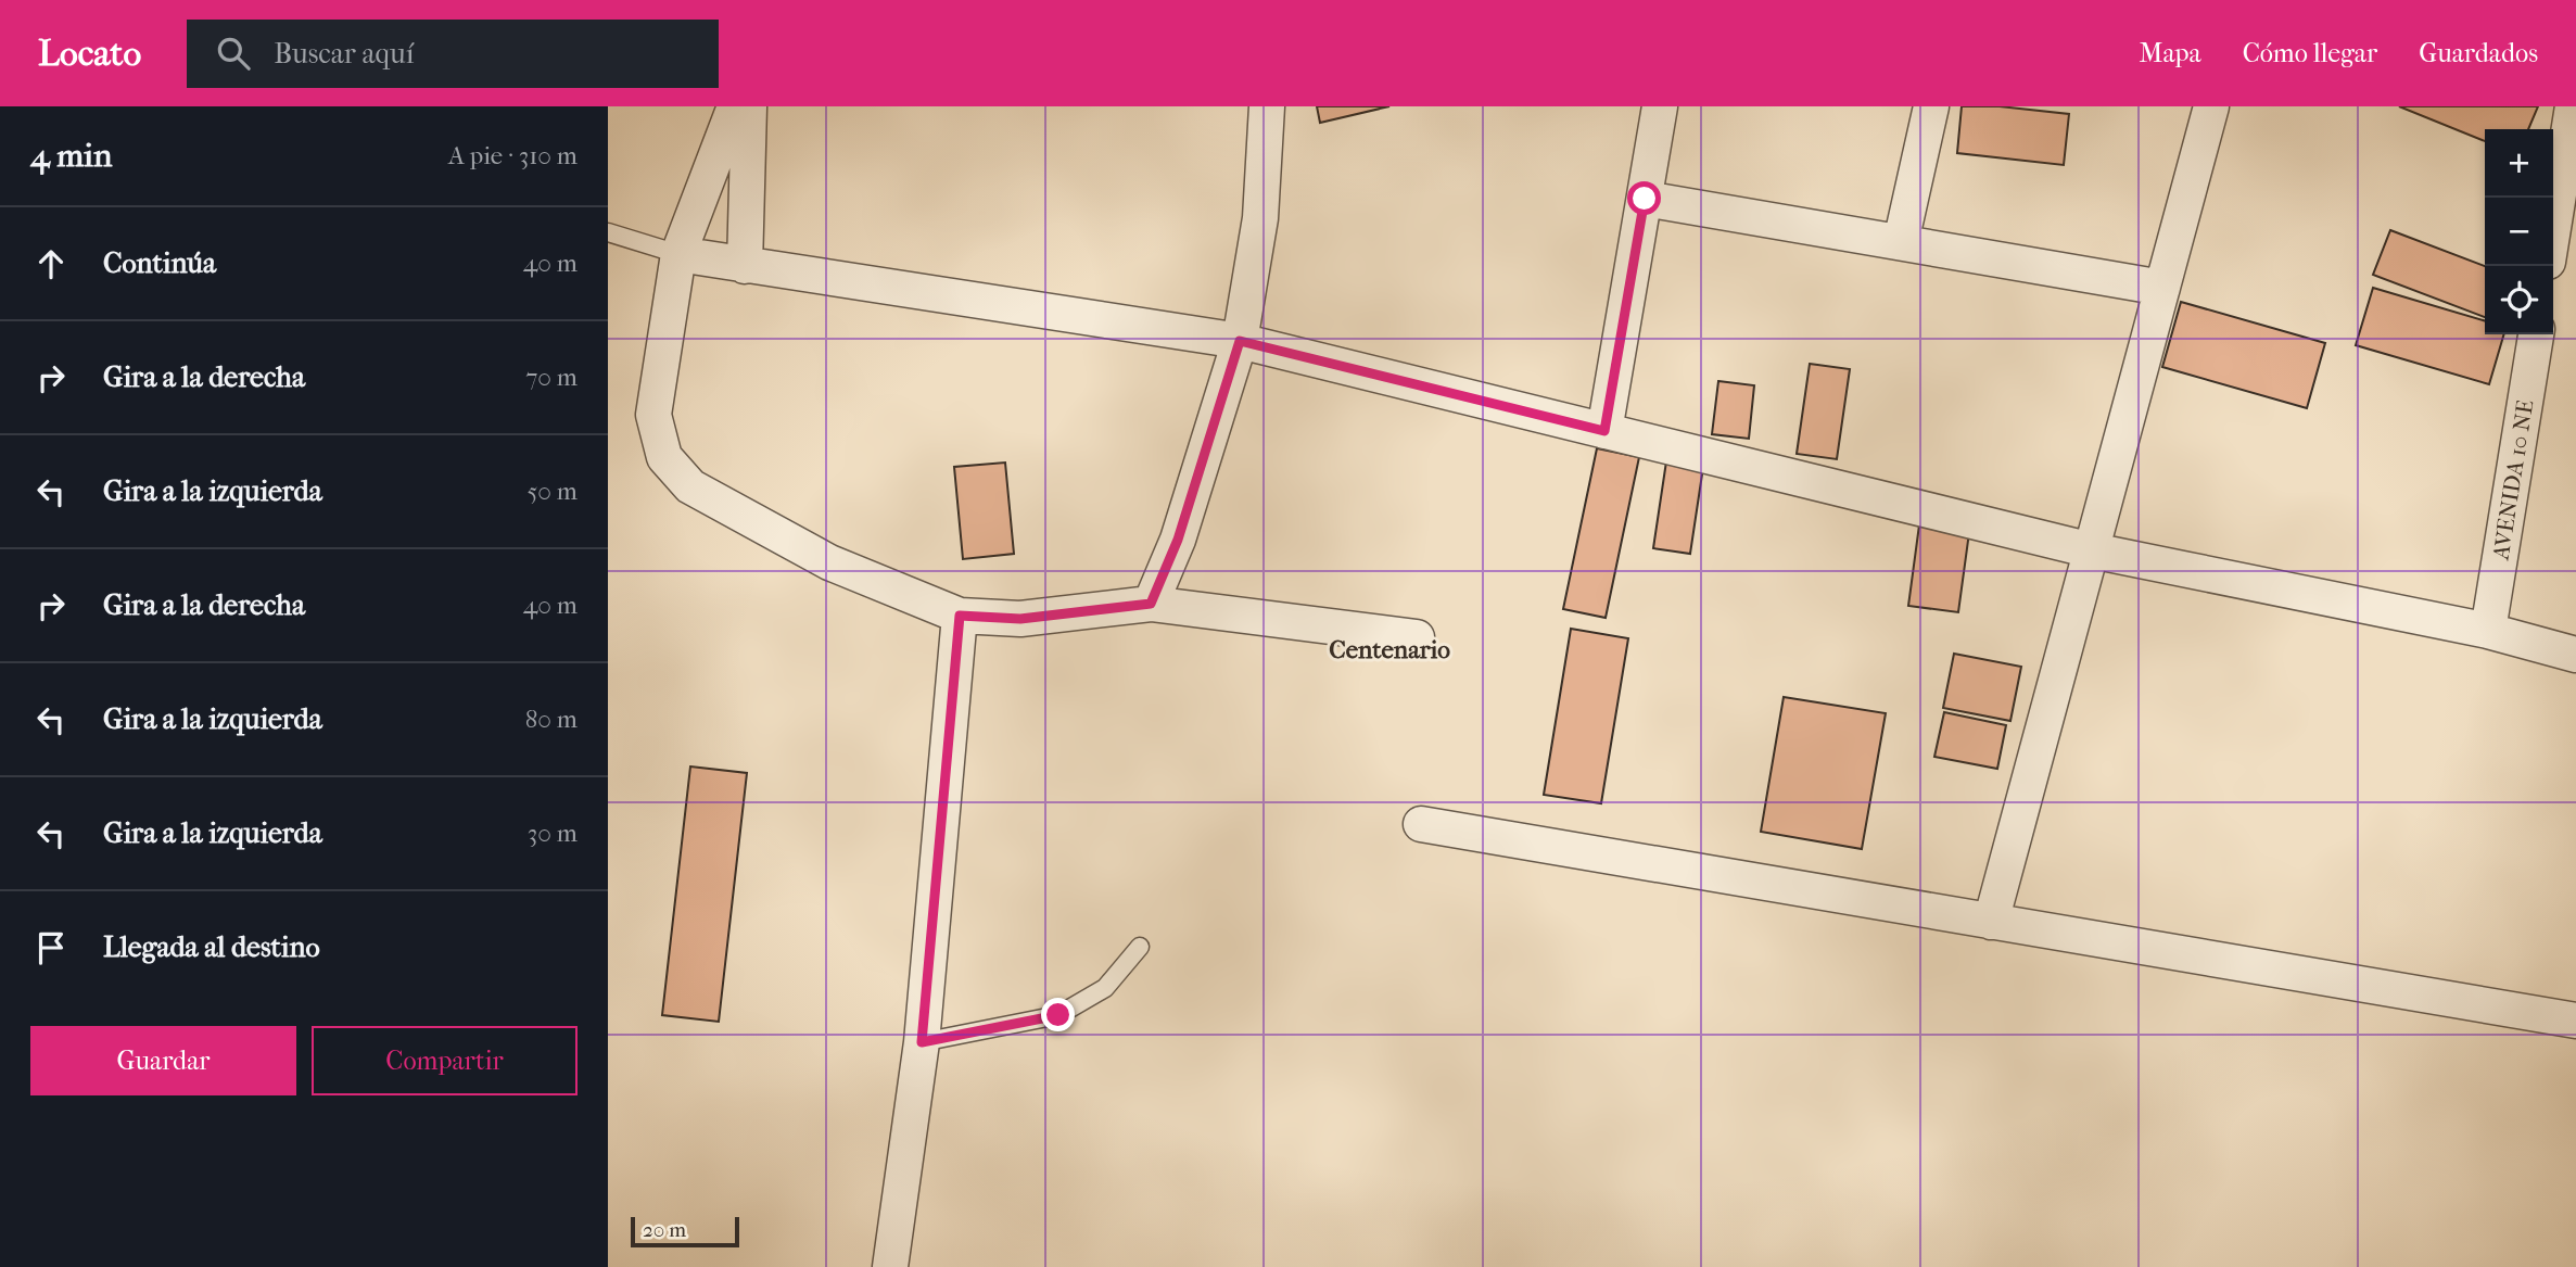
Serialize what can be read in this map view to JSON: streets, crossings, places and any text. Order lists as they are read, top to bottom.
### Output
{
  "streets": {
    "street": ["AVENIDA 10 NE"]
  },
  "districts": ["Centenario"],
  "scale_bar": "20 m",
  "page": {
    "header": "Locato",
    "search": "Buscar aquí",
    "nav": ["Mapa", "Cómo llegar", "Guardados"],
    "heading": ["4 min", "A pie · 310 m"],
    "map_buttons": ["+", "−"],
    "list": [
      ["Continúa", "40 m"],
      ["Gira a la derecha", "70 m"],
      ["Gira a la izquierda", "50 m"],
      ["Gira a la derecha", "40 m"],
      ["Gira a la izquierda", "80 m"],
      ["Gira a la izquierda", "30 m"],
      "Llegada al destino"
    ],
    "buttons": ["Guardar", "Compartir"],
    "scale": "20 m"
  }
}
